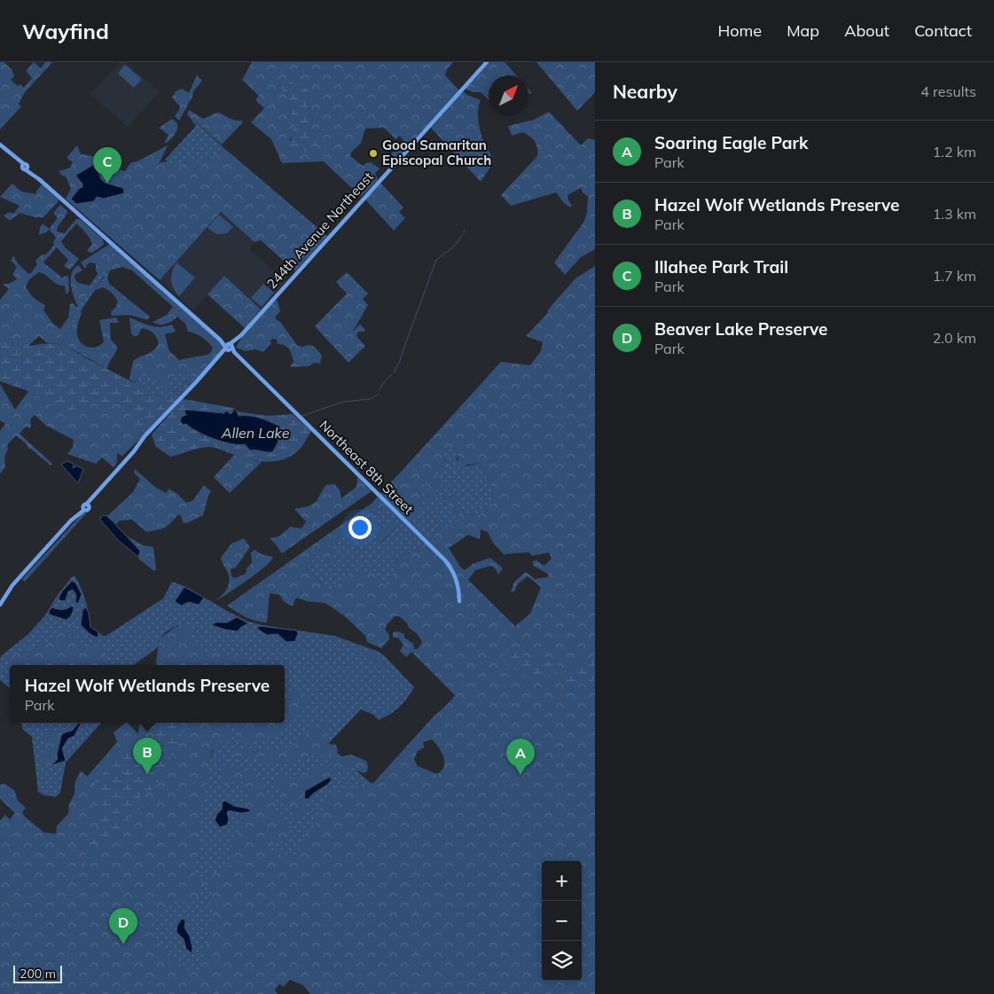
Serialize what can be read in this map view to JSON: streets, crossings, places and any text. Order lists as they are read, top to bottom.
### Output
{
  "streets": {
    "street": ["244th Avenue Northeast", "Northeast 8th Street"]
  },
  "crossings": [
    ["244th Avenue Northeast", "Northeast 8th Street"]
  ],
  "water": ["Allen Lake"],
  "places": ["Good Samaritan Episcopal Church"],
  "scale_bar": "200 m",
  "north": "top right",
  "page": {
    "header": "Wayfind",
    "nav": [
      "Home",
      "Map",
      "About",
      "Contact"
    ],
    "heading": ["Nearby", "4 results"],
    "list": [
      {
        "mark": "A",
        "name": "Soaring Eagle Park",
        "note": "Park",
        "value": "1.2 km"
      },
      {
        "mark": "B",
        "name": "Hazel Wolf Wetlands Preserve",
        "note": "Park",
        "value": "1.3 km"
      },
      {
        "mark": "C",
        "name": "Illahee Park Trail",
        "note": "Park",
        "value": "1.7 km"
      },
      {
        "mark": "D",
        "name": "Beaver Lake Preserve",
        "note": "Park",
        "value": "2.0 km"
      }
    ],
    "pins": [
      "C",
      "B",
      "A",
      "D"
    ],
    "popup": ["Hazel Wolf Wetlands Preserve", "Park"],
    "map_buttons": ["+", "−"],
    "scale": "200 m"
  }
}
